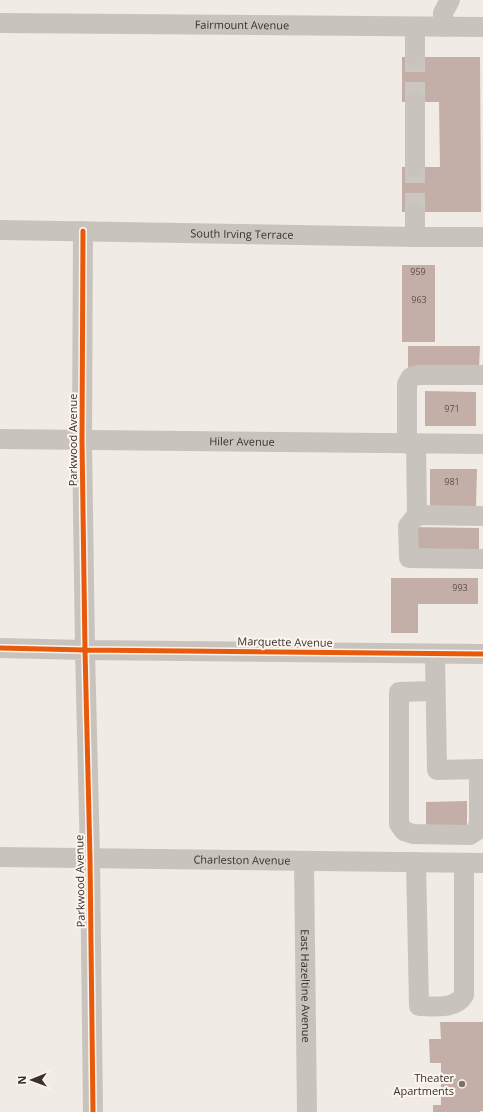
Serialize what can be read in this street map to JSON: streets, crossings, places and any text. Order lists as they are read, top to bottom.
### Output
{
  "streets": {
    "street": [
      "Fairmount Avenue",
      "South Irving Terrace",
      "Parkwood Avenue",
      "Hiler Avenue",
      "Marquette Avenue",
      "Charleston Avenue",
      "East Hazeltine Avenue"
    ]
  },
  "crossings": [
    ["South Irving Terrace", "Parkwood Avenue"],
    ["Parkwood Avenue", "Hiler Avenue"],
    ["Parkwood Avenue", "Marquette Avenue"],
    ["Parkwood Avenue", "Charleston Avenue"],
    ["Charleston Avenue", "East Hazeltine Avenue"]
  ],
  "places": ["Theater Apartments"],
  "house_numbers": [
    "959",
    "963",
    "971",
    "981",
    "993"
  ],
  "north": "left"
}
